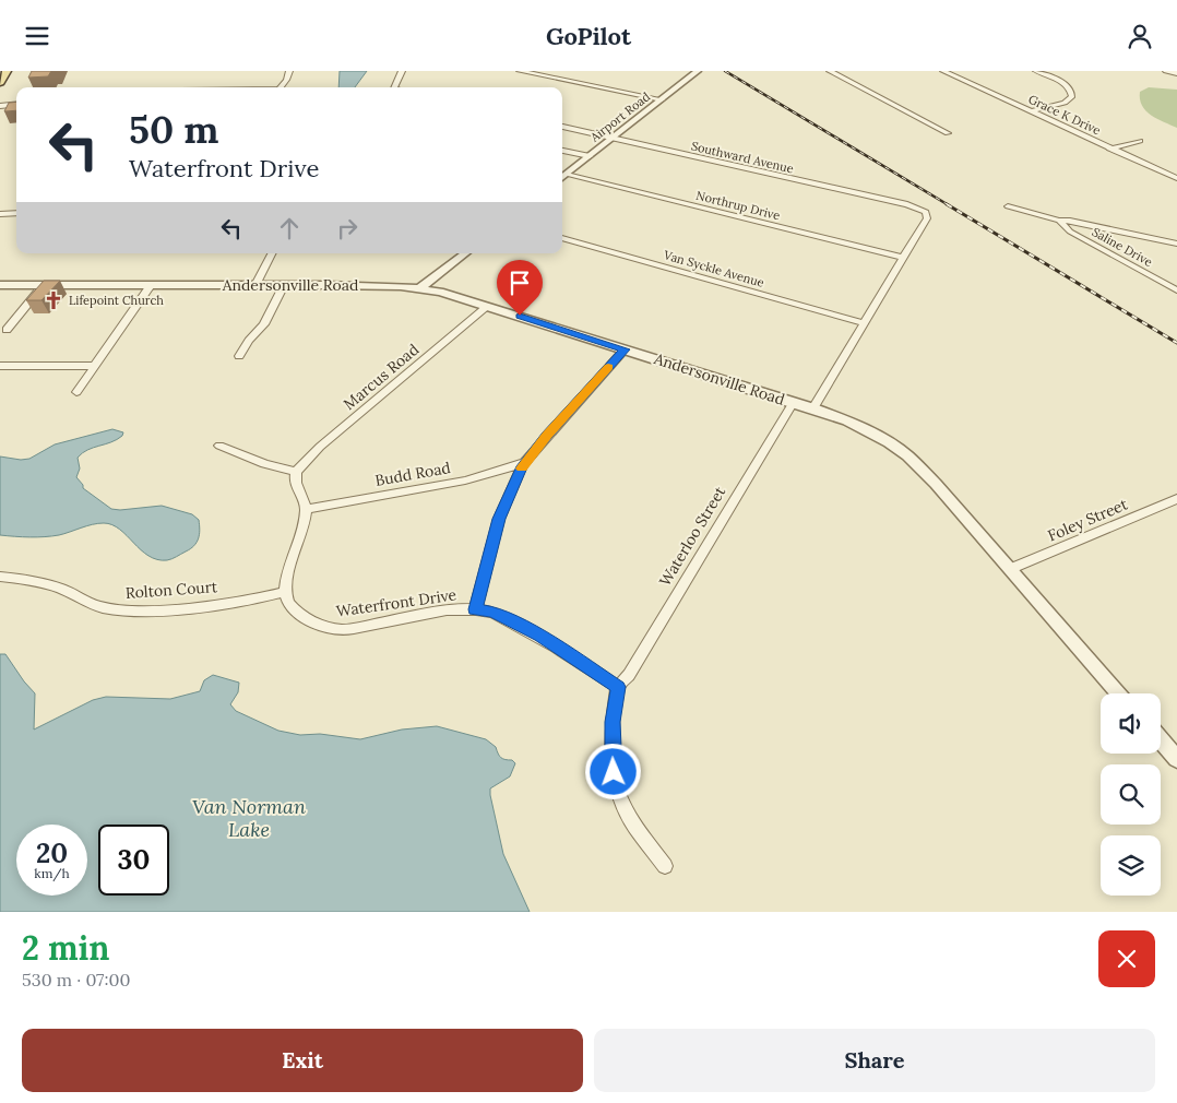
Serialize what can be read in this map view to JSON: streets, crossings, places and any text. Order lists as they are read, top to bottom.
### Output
{
  "streets": {
    "street": [
      "Grace K Drive",
      "Airport Road",
      "Southward Avenue",
      "Northrup Drive",
      "Saline Drive",
      "Van Syckle Avenue",
      "Andersonville Road",
      "Marcus Road",
      "Budd Road",
      "Foley Street",
      "Waterloo Street",
      "Rolton Court",
      "Waterfront Drive"
    ]
  },
  "crossings": [
    ["Airport Road", "Southward Avenue"],
    ["Airport Road", "Northrup Drive"],
    ["Southward Avenue", "Northrup Drive"],
    ["Andersonville Road", "Marcus Road"],
    ["Andersonville Road", "Foley Street"],
    ["Andersonville Road", "Waterloo Street"],
    ["Waterloo Street", "Waterfront Drive"],
    ["Rolton Court", "Waterfront Drive"]
  ],
  "water": ["Van Norman Lake"],
  "places": {
    "church": ["Lifepoint Church"]
  },
  "page": {
    "header": "GoPilot",
    "turn": ["50 m", "Waterfront Drive"],
    "speed": "20 km/h",
    "limit": "30",
    "heading": ["2 min", "530 m · 07:00"],
    "buttons": ["Exit", "Share"]
  }
}
